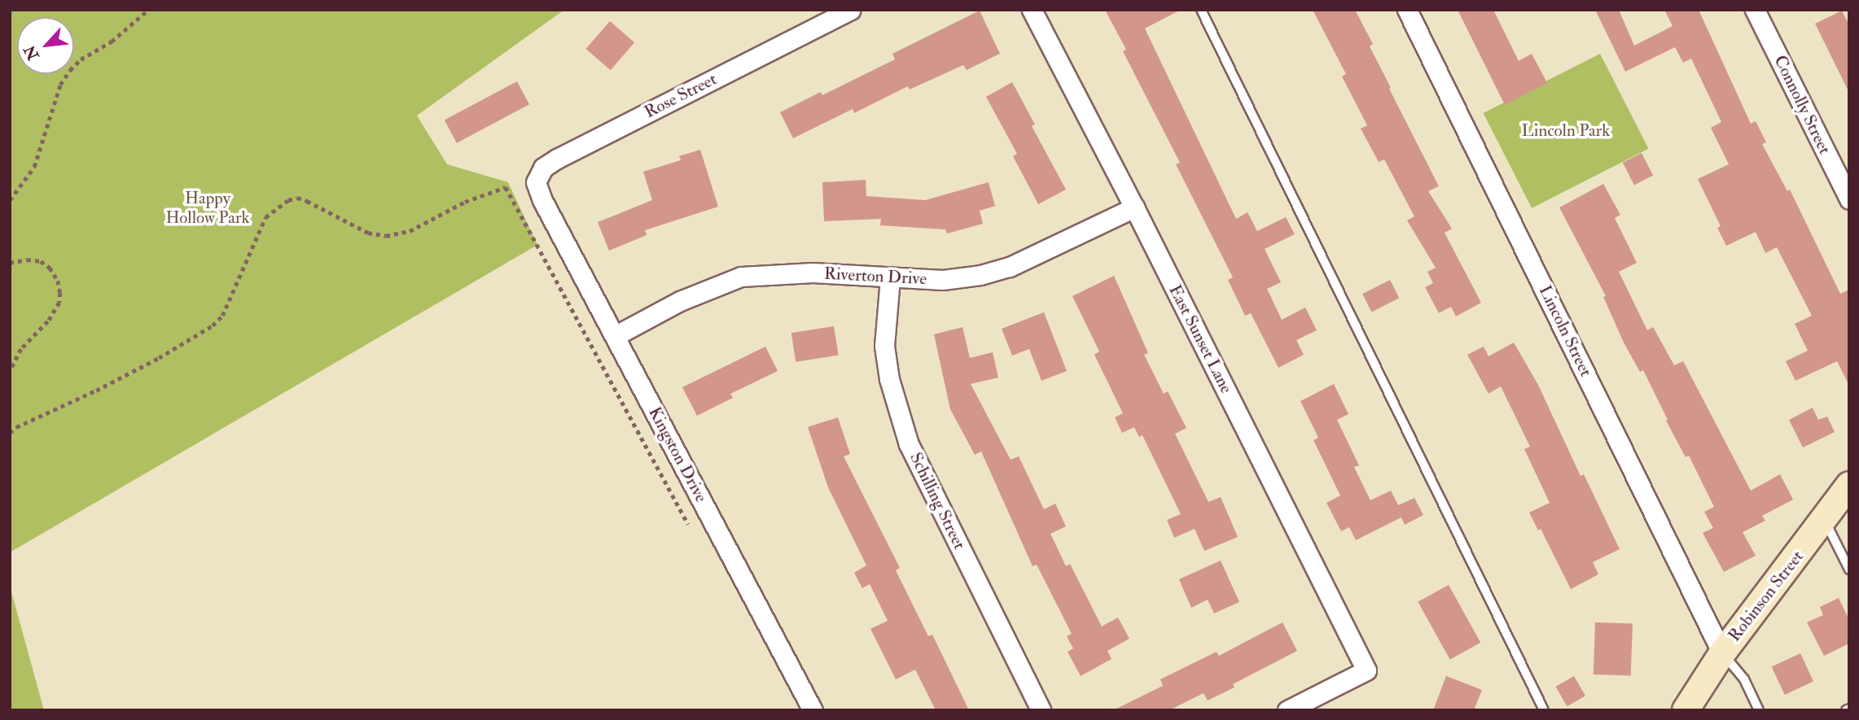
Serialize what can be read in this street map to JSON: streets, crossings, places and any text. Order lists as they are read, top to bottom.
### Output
{
  "streets": {
    "street": [
      "Rose Street",
      "Connolly Street",
      "Riverton Drive",
      "Lincoln Street",
      "East Sunset Lane",
      "Kingston Drive",
      "Schilling Street",
      "Robinson Street"
    ]
  },
  "crossings": [
    ["Rose Street", "Kingston Drive"],
    ["Riverton Drive", "East Sunset Lane"],
    ["Riverton Drive", "Kingston Drive"],
    ["Riverton Drive", "Schilling Street"],
    ["Lincoln Street", "Robinson Street"]
  ],
  "parks": ["Lincoln Park", "Happy Hollow Park"],
  "north": "bottom left"
}
